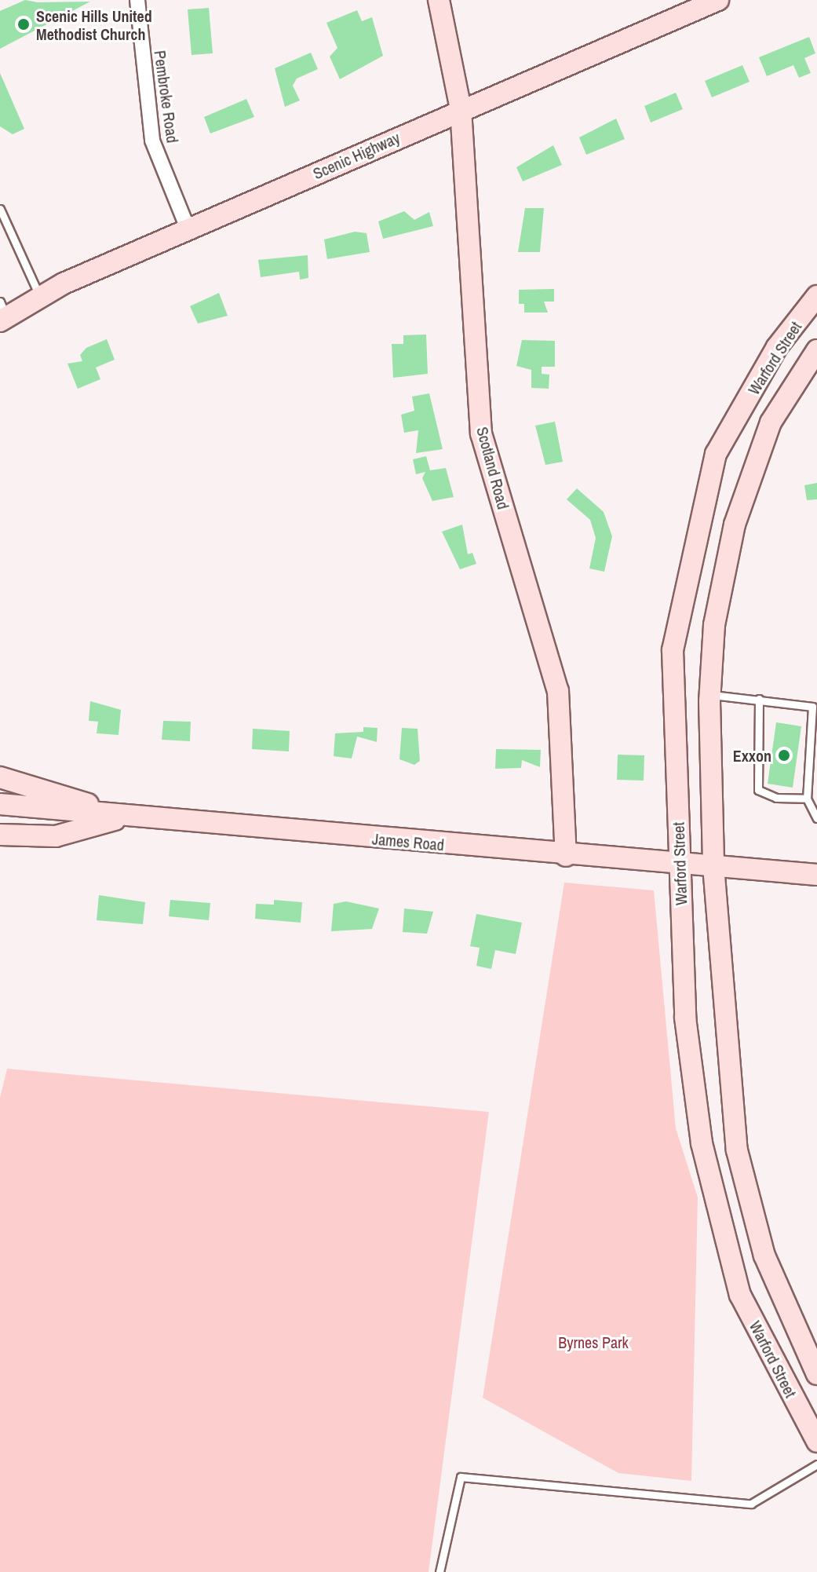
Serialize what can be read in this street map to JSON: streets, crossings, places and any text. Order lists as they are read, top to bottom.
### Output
{
  "streets": {
    "main road": [
      "Scenic Highway",
      "Warford Street",
      "Scotland Road",
      "James Road"
    ],
    "street": ["Pembroke Road"]
  },
  "crossings": [
    ["Pembroke Road", "Scenic Highway"],
    ["Scenic Highway", "Scotland Road"],
    ["Warford Street", "James Road"],
    ["Scotland Road", "James Road"]
  ],
  "parks": ["Byrnes Park"],
  "places": ["Scenic Hills United Methodist Church", "Exxon"]
}
